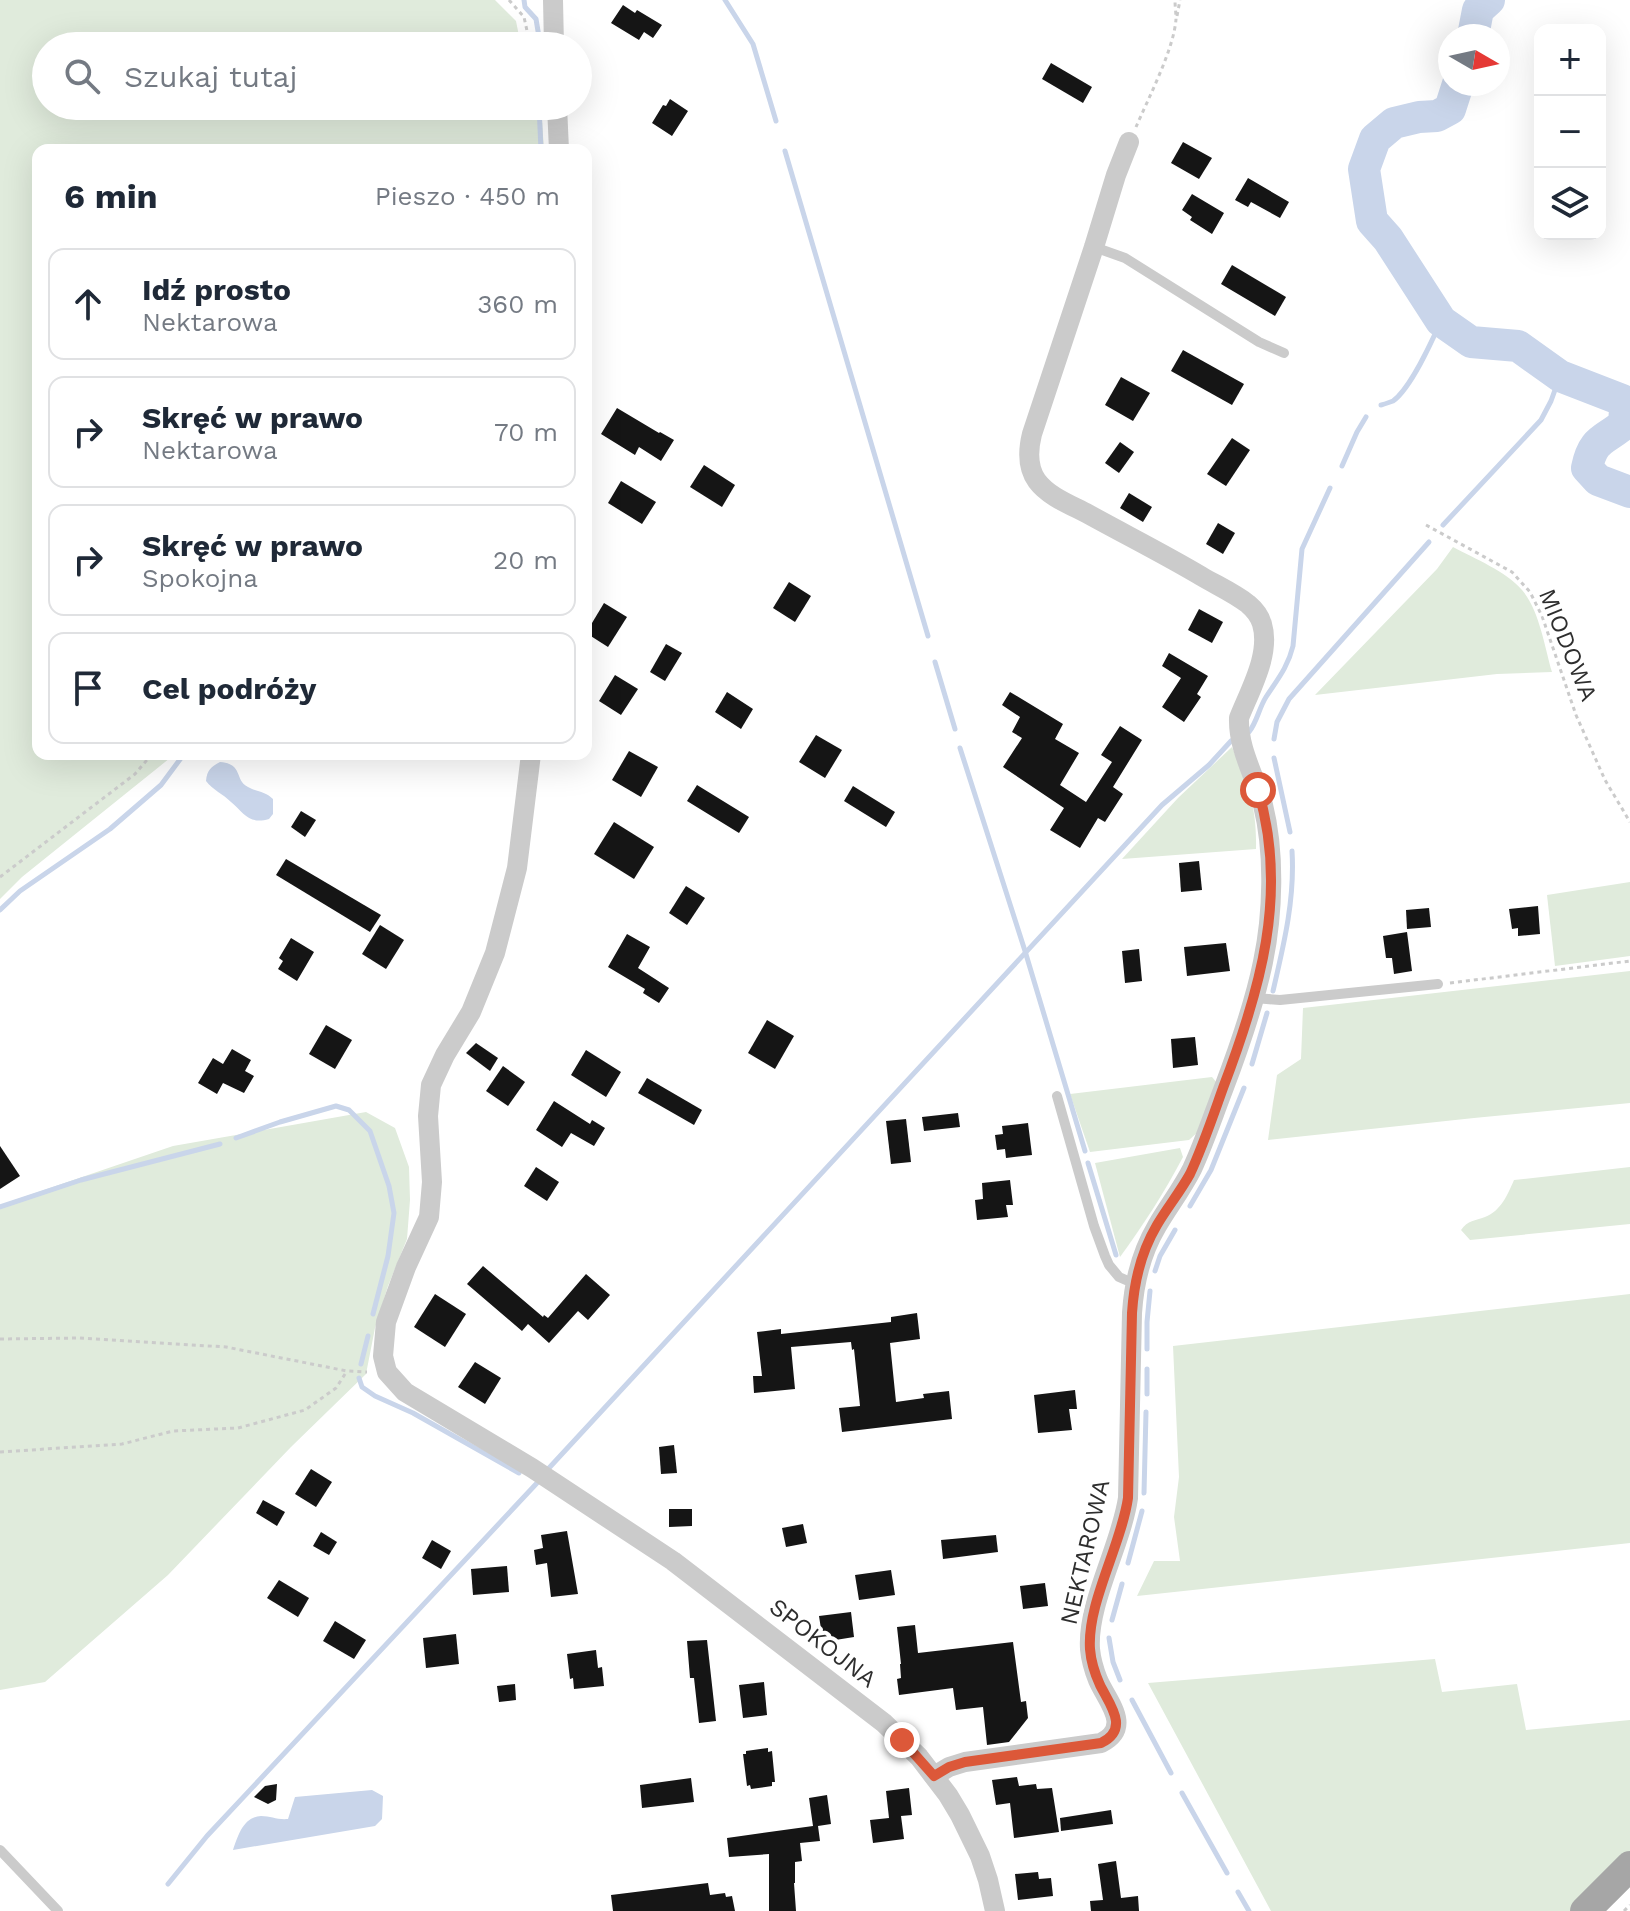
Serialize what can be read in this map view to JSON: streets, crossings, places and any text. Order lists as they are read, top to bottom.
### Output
{
  "streets": {
    "street": ["NEKTAROWA", "SPOKOJNA"],
    "path": ["MIODOWA"]
  },
  "crossings": [
    ["NEKTAROWA", "SPOKOJNA"]
  ],
  "north": "right",
  "page": {
    "map_buttons": ["+", "−"],
    "search": "Szukaj tutaj",
    "heading": ["6 min", "Pieszo · 450 m"],
    "list": [
      ["Idź prosto", "Nektarowa", "360 m"],
      ["Skręć w prawo", "Nektarowa", "70 m"],
      ["Skręć w prawo", "Spokojna", "20 m"],
      "Cel podróży"
    ]
  }
}
